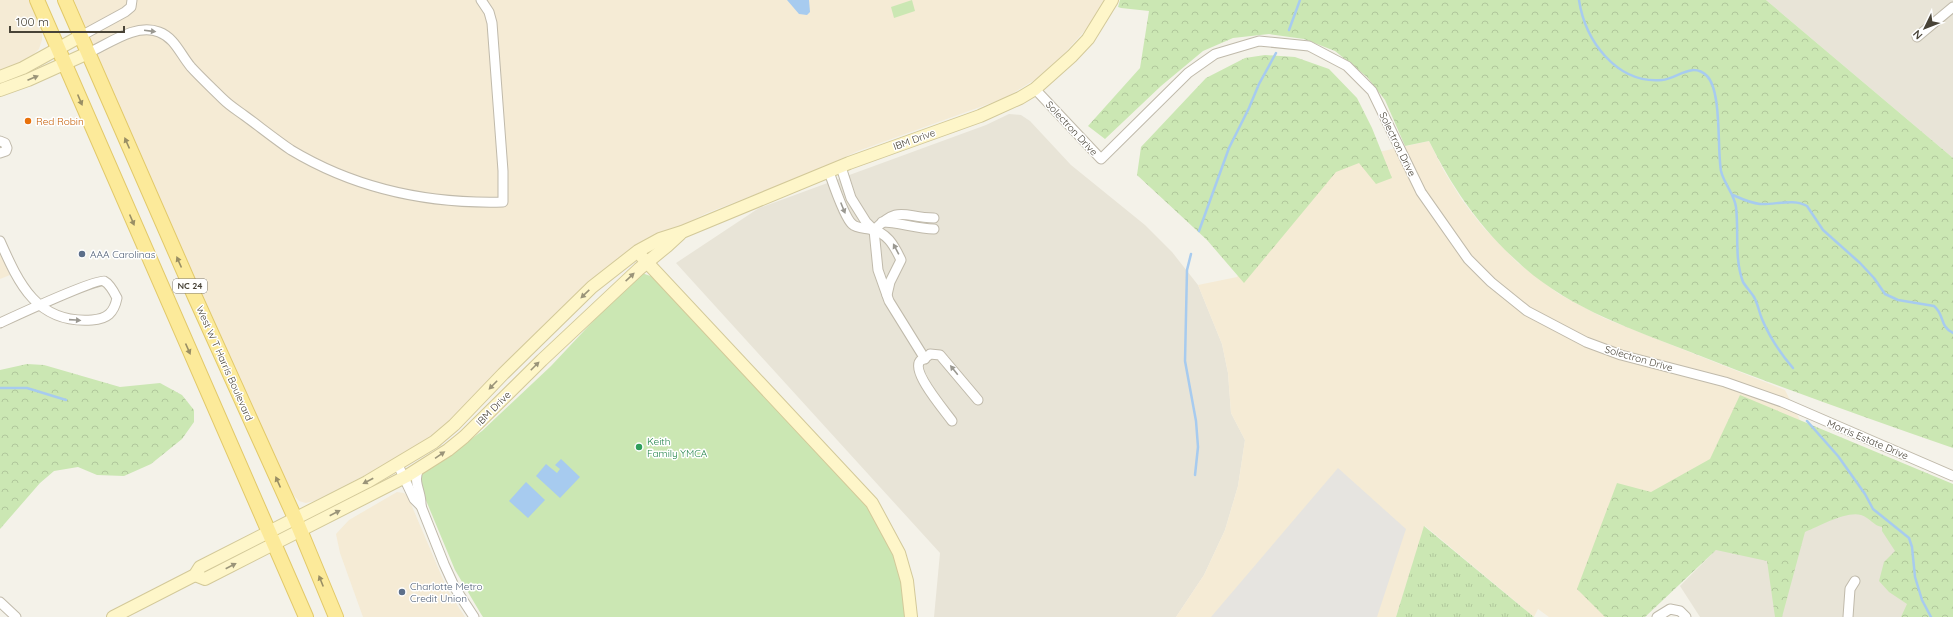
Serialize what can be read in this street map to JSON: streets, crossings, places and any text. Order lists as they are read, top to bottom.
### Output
{
  "streets": {
    "main road": ["NC 24", "West W T Harris Boulevard"],
    "street": ["Solectron Drive", "IBM Drive", "Morris Estate Drive"]
  },
  "crossings": [
    ["Solectron Drive", "IBM Drive"],
    ["Solectron Drive", "Morris Estate Drive"],
    ["IBM Drive", "NC 24"],
    ["IBM Drive", "West W T Harris Boulevard"]
  ],
  "places": [
    "Red Robin",
    "AAA Carolinas",
    "Keith Family YMCA",
    "Charlotte Metro Credit Union"
  ],
  "scale_bar": "100 m",
  "north": "bottom left"
}
